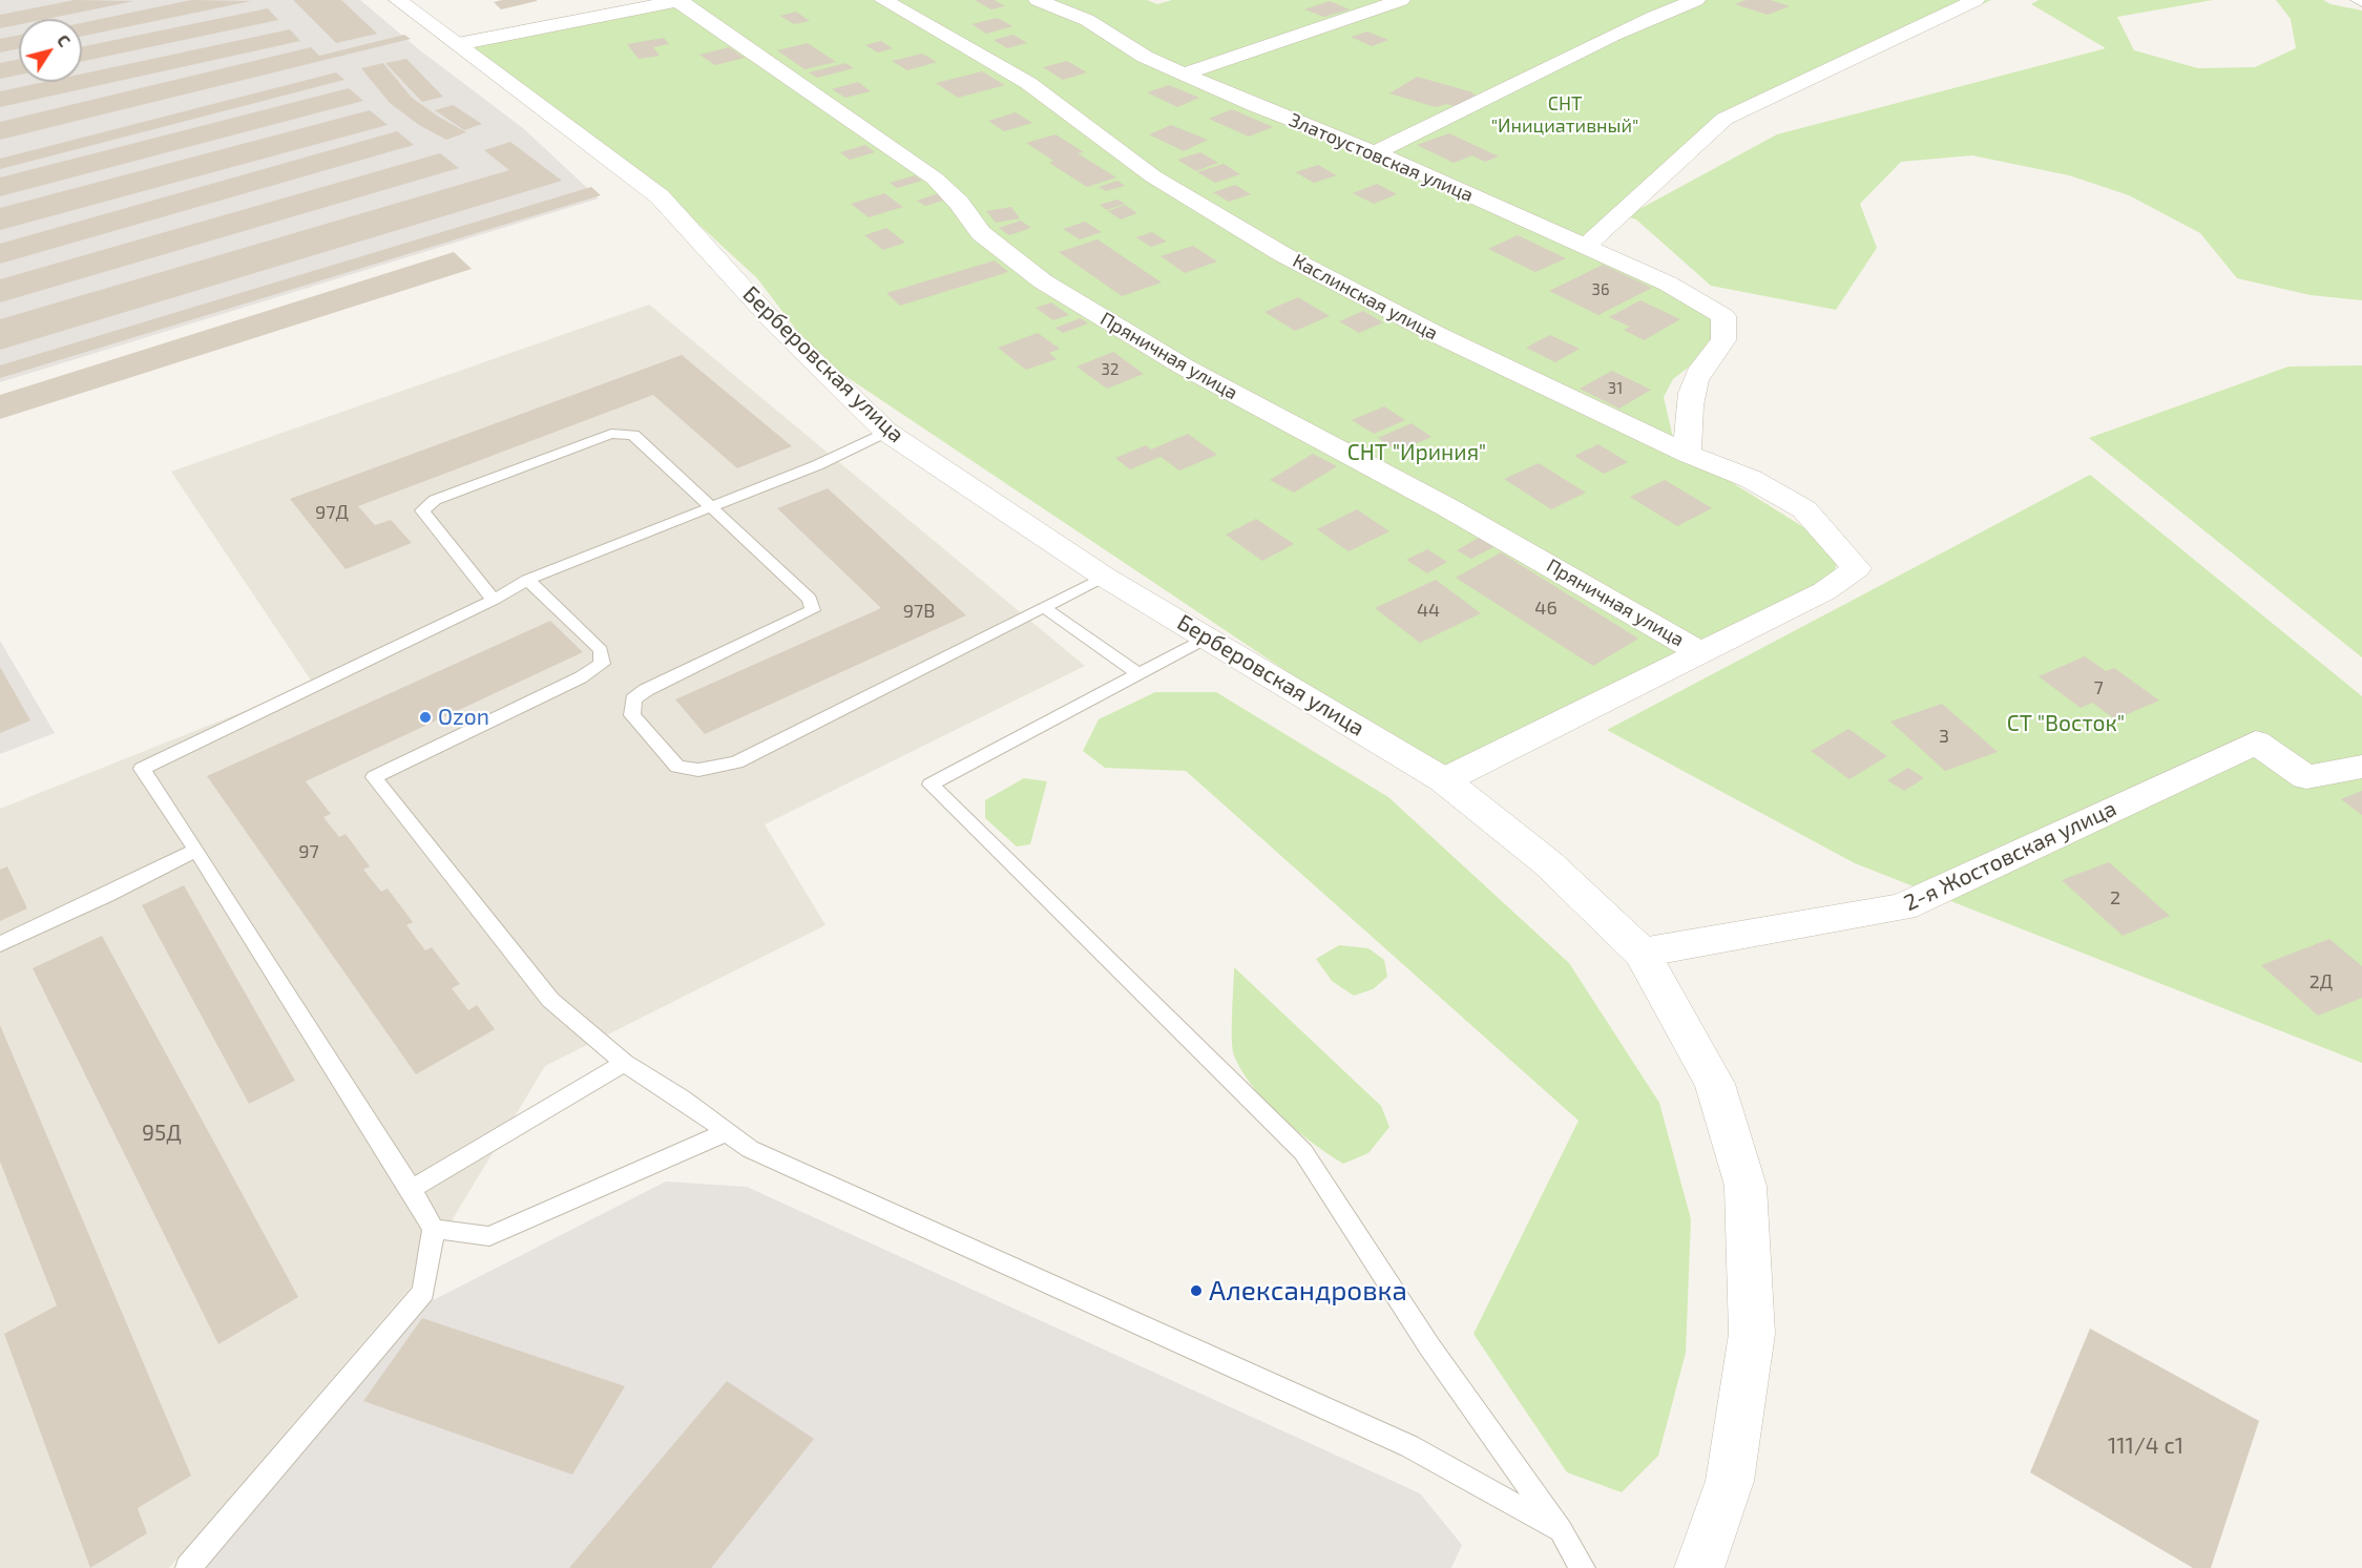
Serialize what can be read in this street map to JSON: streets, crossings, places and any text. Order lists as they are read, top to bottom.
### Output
{
  "streets": {
    "street": [
      "Златоустовская улица",
      "Каслинская улица",
      "Пряничная улица",
      "Берберовская улица",
      "2-я Жостовская улица"
    ]
  },
  "crossings": [
    ["Златоустовская улица", "Каслинская улица"],
    ["Каслинская улица", "Пряничная улица"],
    ["Берберовская улица", "2-я Жостовская улица"]
  ],
  "parks": ["СНТ \"Инициативный\"", "СНТ \"Ириния\"", "СТ \"Восток\""],
  "places": ["Ozon", "Александровка"],
  "house_numbers": [
    "36",
    "32",
    "31",
    "97Д",
    "46",
    "44",
    "97В",
    "7",
    "3",
    "97",
    "2",
    "2Д",
    "95Д",
    "111/4 с1"
  ],
  "north": "top right"
}
